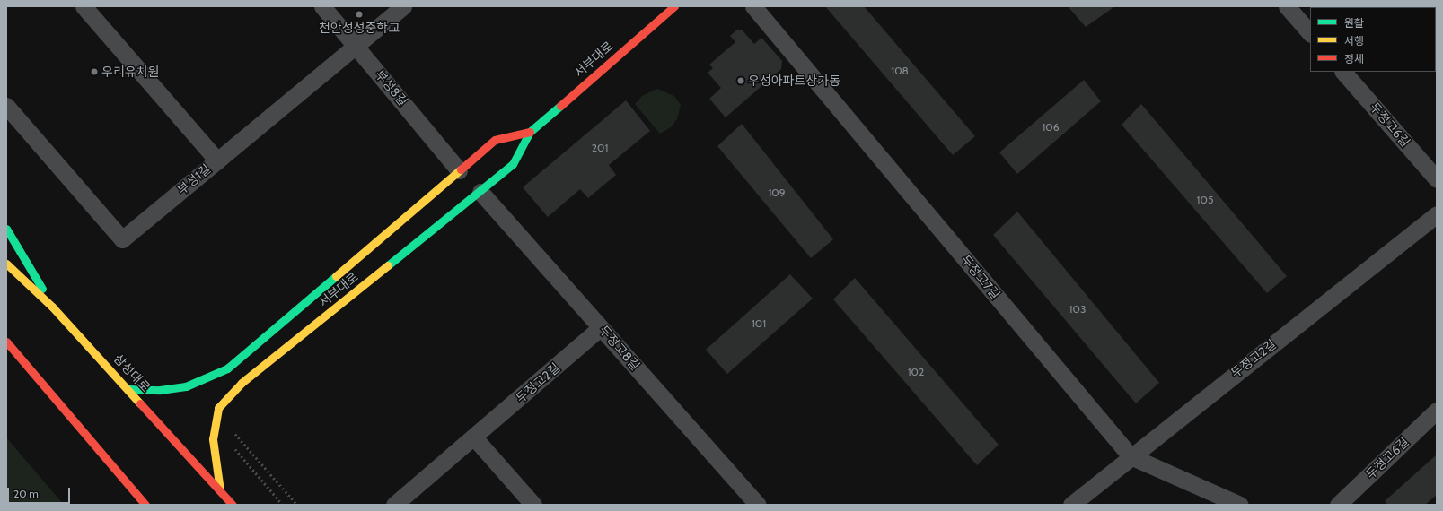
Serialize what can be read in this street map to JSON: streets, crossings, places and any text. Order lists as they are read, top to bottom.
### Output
{
  "streets": {
    "street": [
      "서부대로",
      "부성8길",
      "두정고6길",
      "부성1길",
      "두정고7길",
      "두정고8길",
      "두정고2길",
      "삼성대로"
    ]
  },
  "crossings": [
    ["서부대로", "부성8길"],
    ["서부대로", "두정고8길"],
    ["서부대로", "삼성대로"],
    ["부성8길", "부성1길"],
    ["두정고7길", "두정고2길"],
    ["두정고8길", "두정고2길"]
  ],
  "places": ["천안성성중학교", "우리유치원", "우성아파트상가동"],
  "house_numbers": [
    "108",
    "106",
    "201",
    "109",
    "105",
    "103",
    "101",
    "102"
  ],
  "legend": ["원활", "서행", "정체"],
  "scale_bar": "20 m"
}
